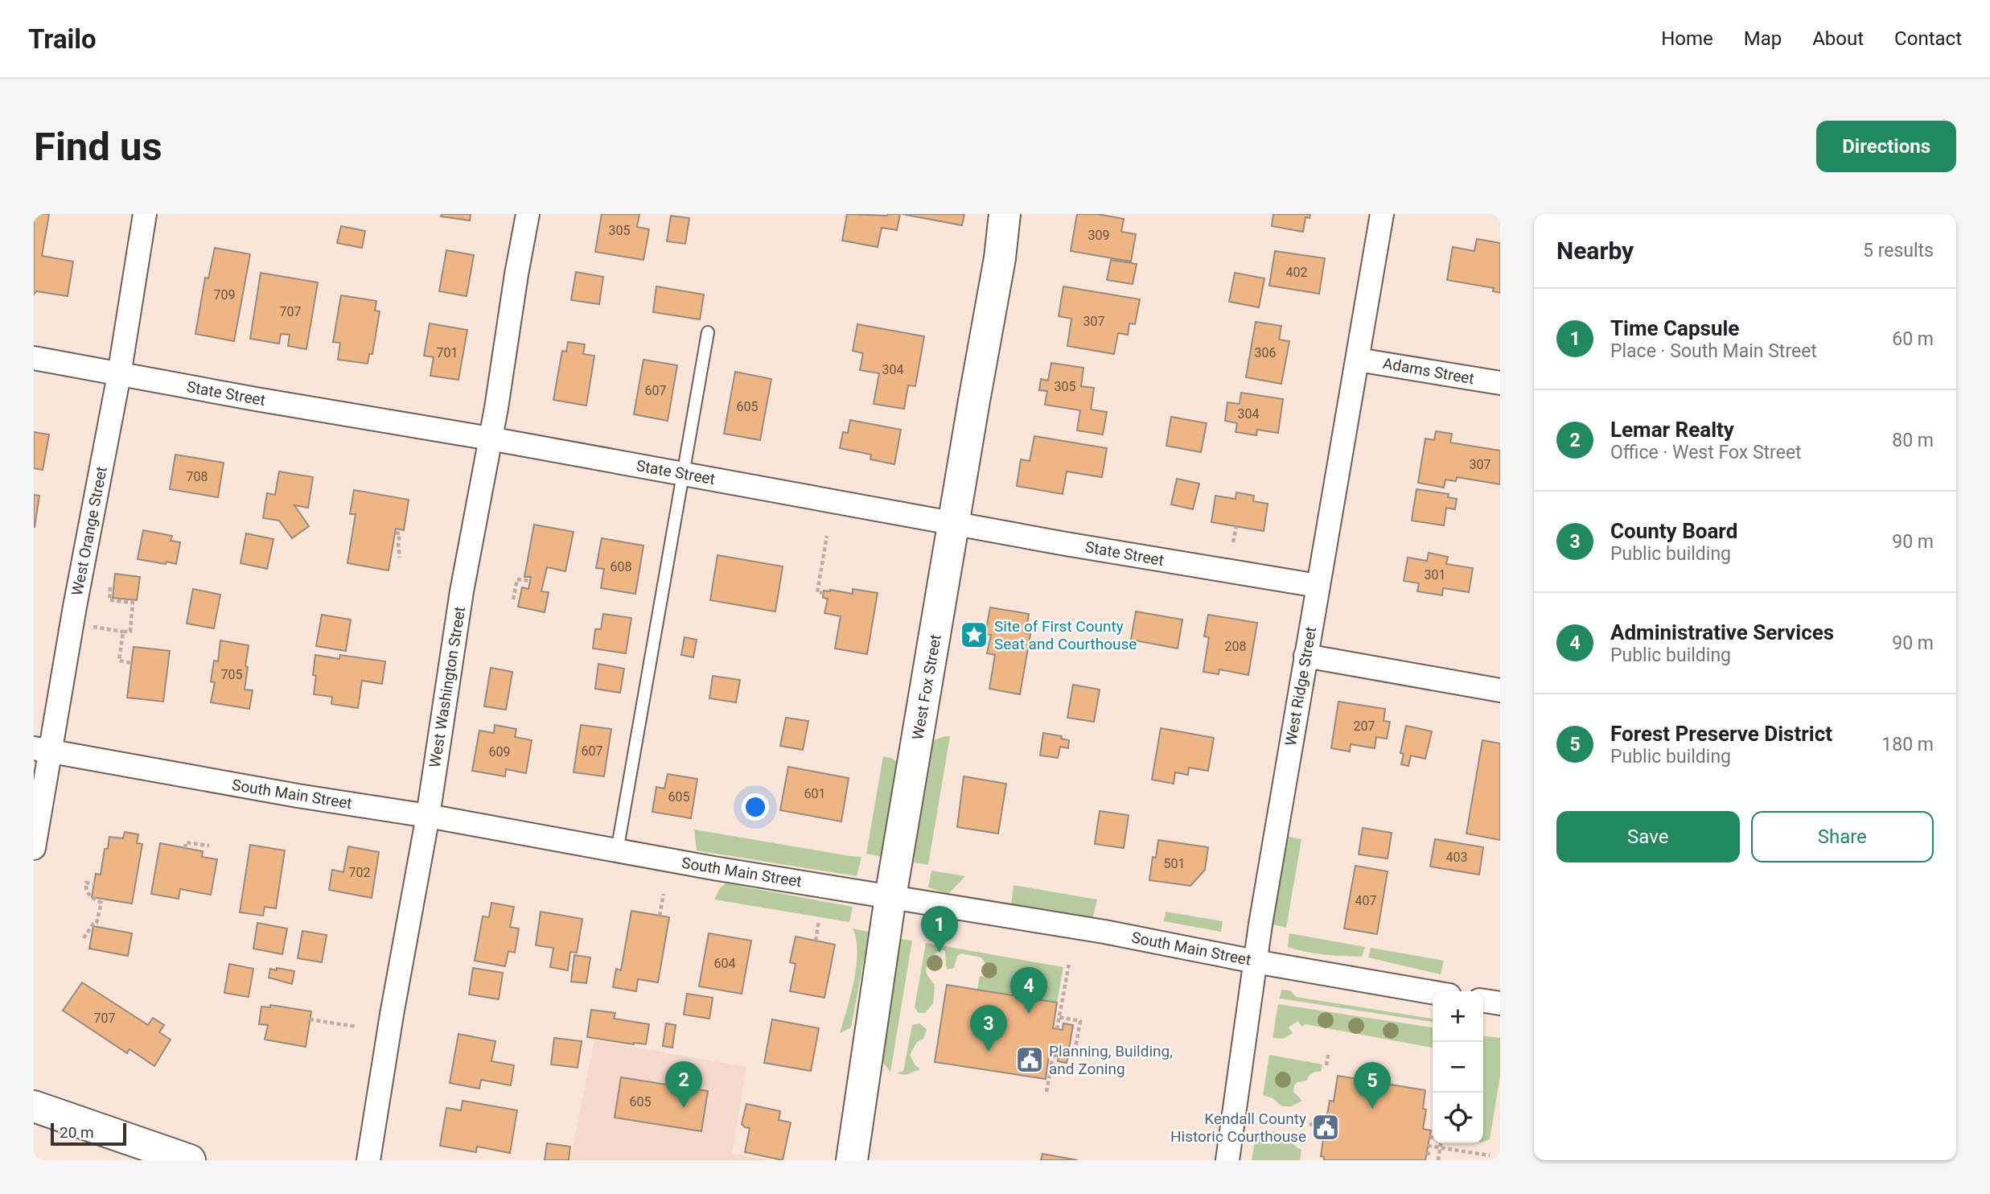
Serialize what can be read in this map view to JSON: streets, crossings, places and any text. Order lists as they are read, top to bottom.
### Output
{
  "streets": {
    "main road": ["West Fox Street"],
    "street": [
      "Adams Street",
      "State Street",
      "West Orange Street",
      "West Ridge Street",
      "West Washington Street",
      "South Main Street"
    ]
  },
  "crossings": [
    ["Adams Street", "West Ridge Street"],
    ["State Street", "West Orange Street"],
    ["State Street", "West Ridge Street"],
    ["State Street", "West Washington Street"],
    ["State Street", "West Fox Street"],
    ["West Orange Street", "South Main Street"],
    ["West Ridge Street", "South Main Street"],
    ["West Washington Street", "South Main Street"],
    ["West Fox Street", "South Main Street"]
  ],
  "places": {
    "place": ["Site of First County Seat and Courthouse"],
    "public building": ["Planning, Building, and Zoning", "Kendall County Historic Courthouse"]
  },
  "house_numbers": [
    "305",
    "309",
    "402",
    "709",
    "707",
    "307",
    "701",
    "306",
    "304",
    "305",
    "607",
    "605",
    "304",
    "307",
    "708",
    "608",
    "301",
    "208",
    "705",
    "207",
    "607",
    "609",
    "601",
    "605",
    "403",
    "501",
    "702",
    "407",
    "604",
    "707",
    "605"
  ],
  "scale_bar": "20 m",
  "page": {
    "header": "Trailo",
    "nav": [
      "Home",
      "Map",
      "About",
      "Contact"
    ],
    "buttons": [
      "Directions",
      ["Save", "Share"]
    ],
    "title": "Find us",
    "heading": ["Nearby", "5 results"],
    "list": [
      {
        "mark": "1",
        "name": "Time Capsule",
        "note": "Place · South Main Street",
        "value": "60 m"
      },
      {
        "mark": "2",
        "name": "Lemar Realty",
        "note": "Office · West Fox Street",
        "value": "80 m"
      },
      {
        "mark": "3",
        "name": "County Board",
        "note": "Public building",
        "value": "90 m"
      },
      {
        "mark": "4",
        "name": "Administrative Services",
        "note": "Public building",
        "value": "90 m"
      },
      {
        "mark": "5",
        "name": "Forest Preserve District",
        "note": "Public building",
        "value": "180 m"
      }
    ],
    "pins": [
      "1",
      "4",
      "3",
      "2",
      "5"
    ],
    "map_buttons": ["+", "−"],
    "scale": "20 m"
  }
}
